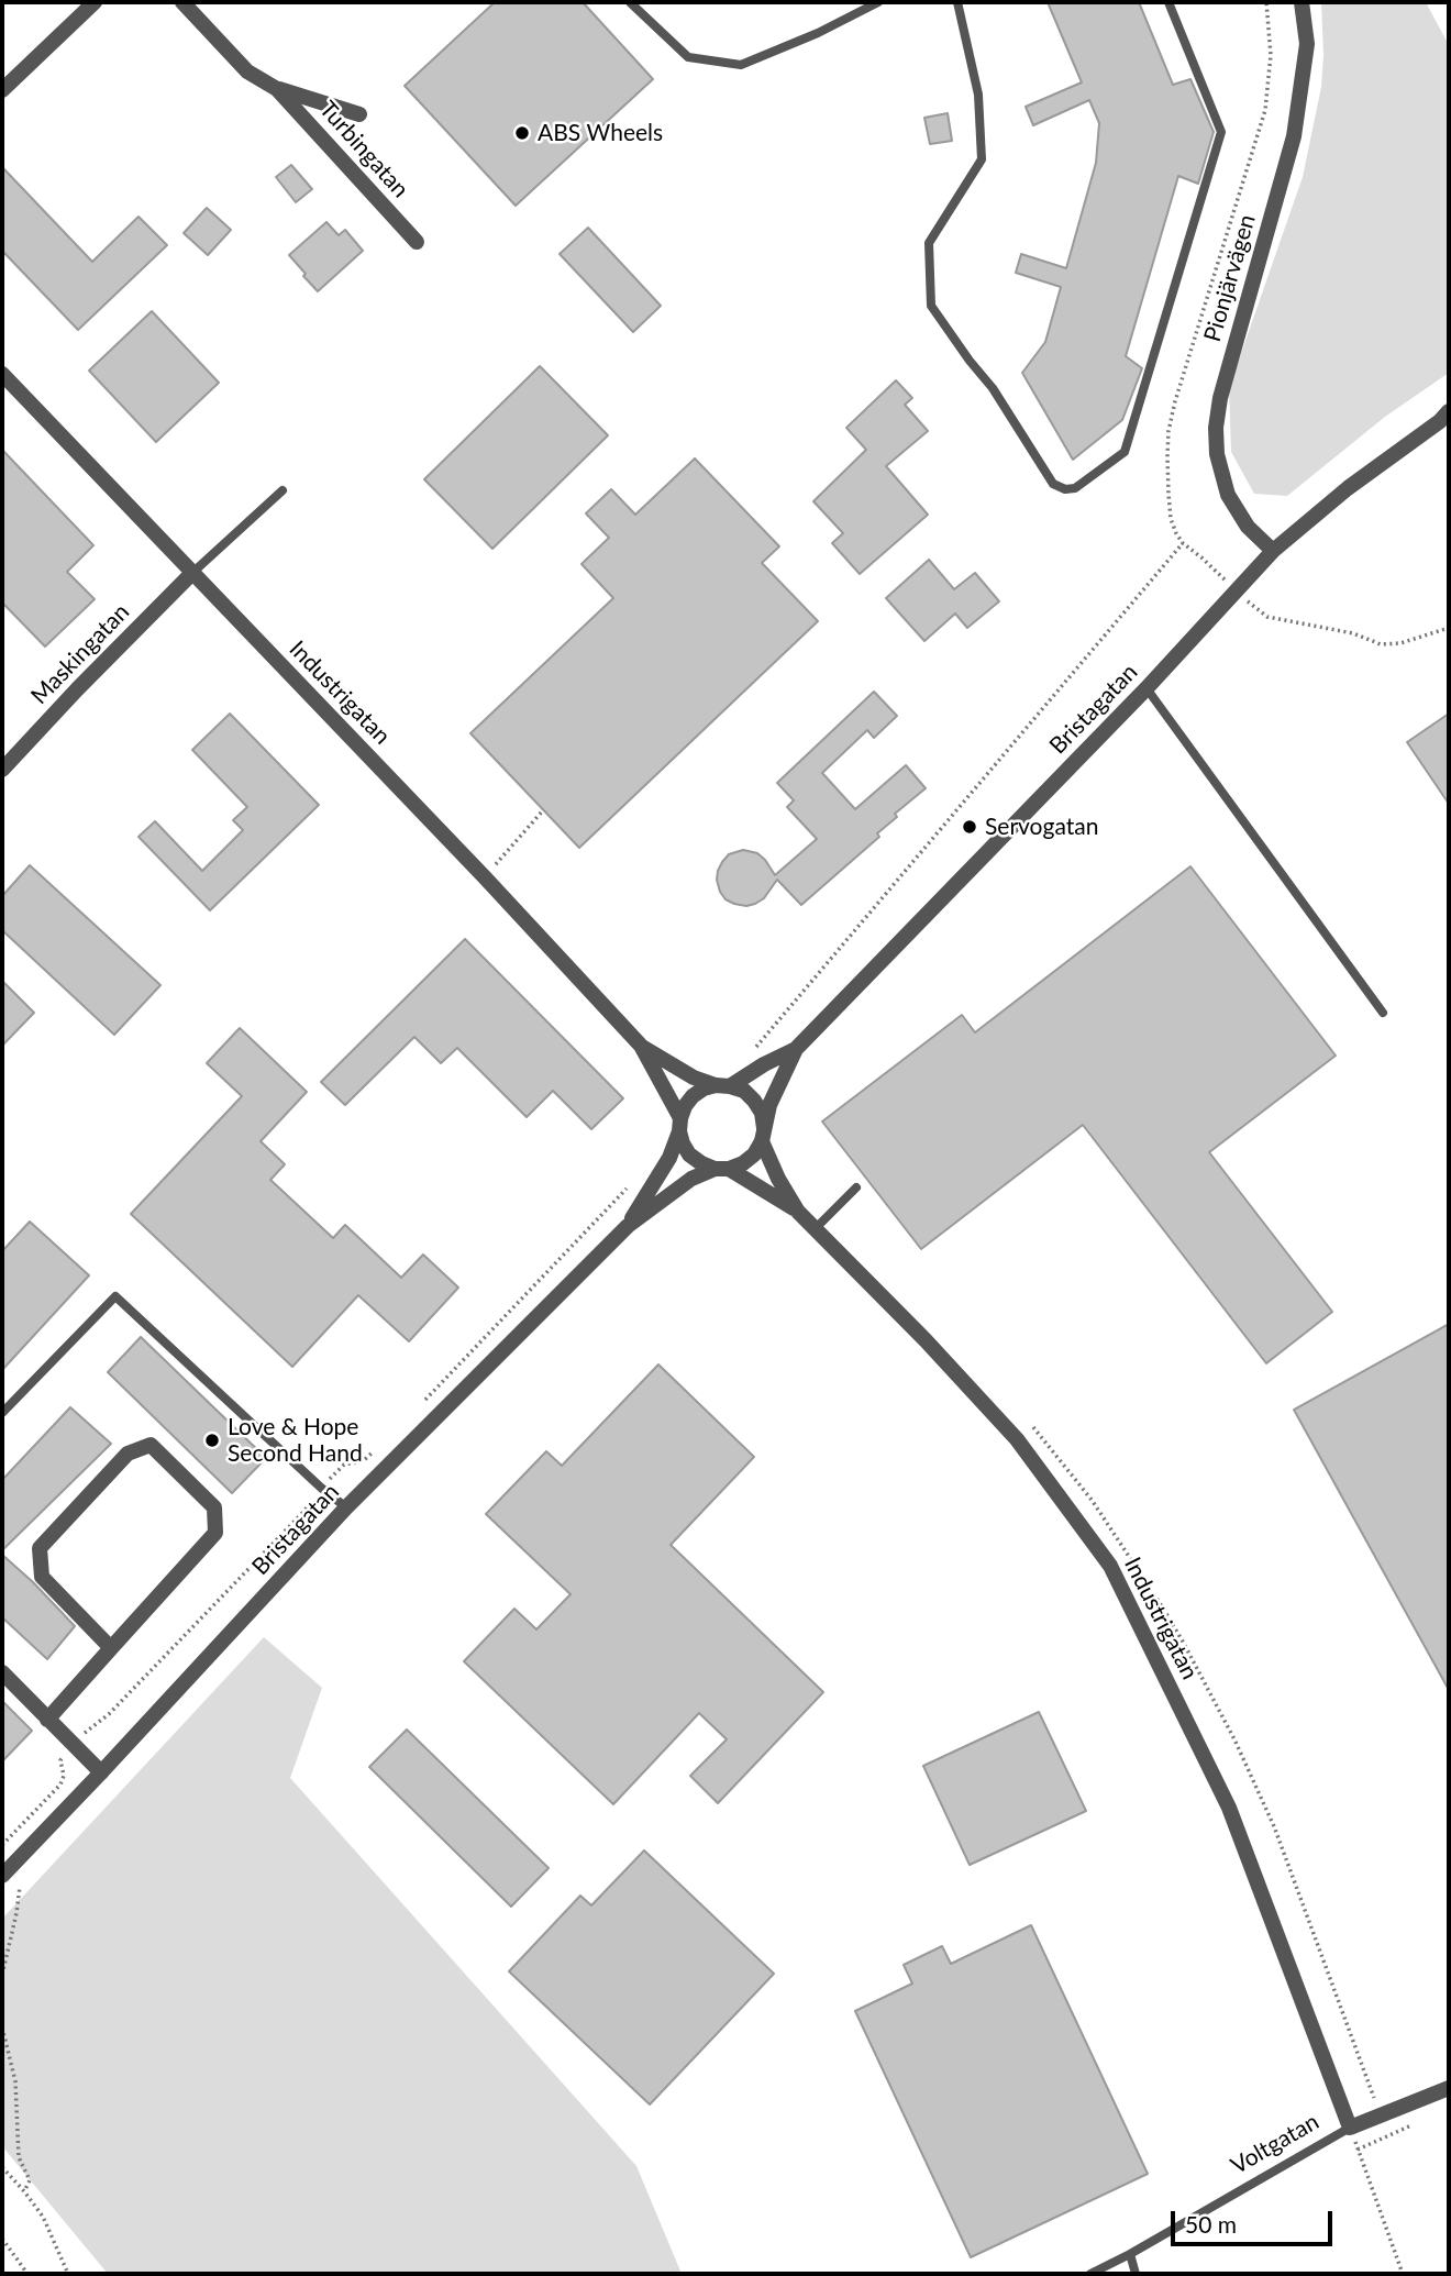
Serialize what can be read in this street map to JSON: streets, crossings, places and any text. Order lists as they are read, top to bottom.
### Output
{
  "streets": {
    "street": [
      "Turbingatan",
      "Pionjärvägen",
      "Maskingatan",
      "Industrigatan",
      "Bristagatan",
      "Voltgatan"
    ]
  },
  "crossings": [
    ["Pionjärvägen", "Bristagatan"],
    ["Maskingatan", "Industrigatan"],
    ["Industrigatan", "Bristagatan"],
    ["Industrigatan", "Voltgatan"]
  ],
  "places": ["ABS Wheels", "Servogatan", "Love & Hope Second Hand"],
  "scale_bar": "50 m"
}
